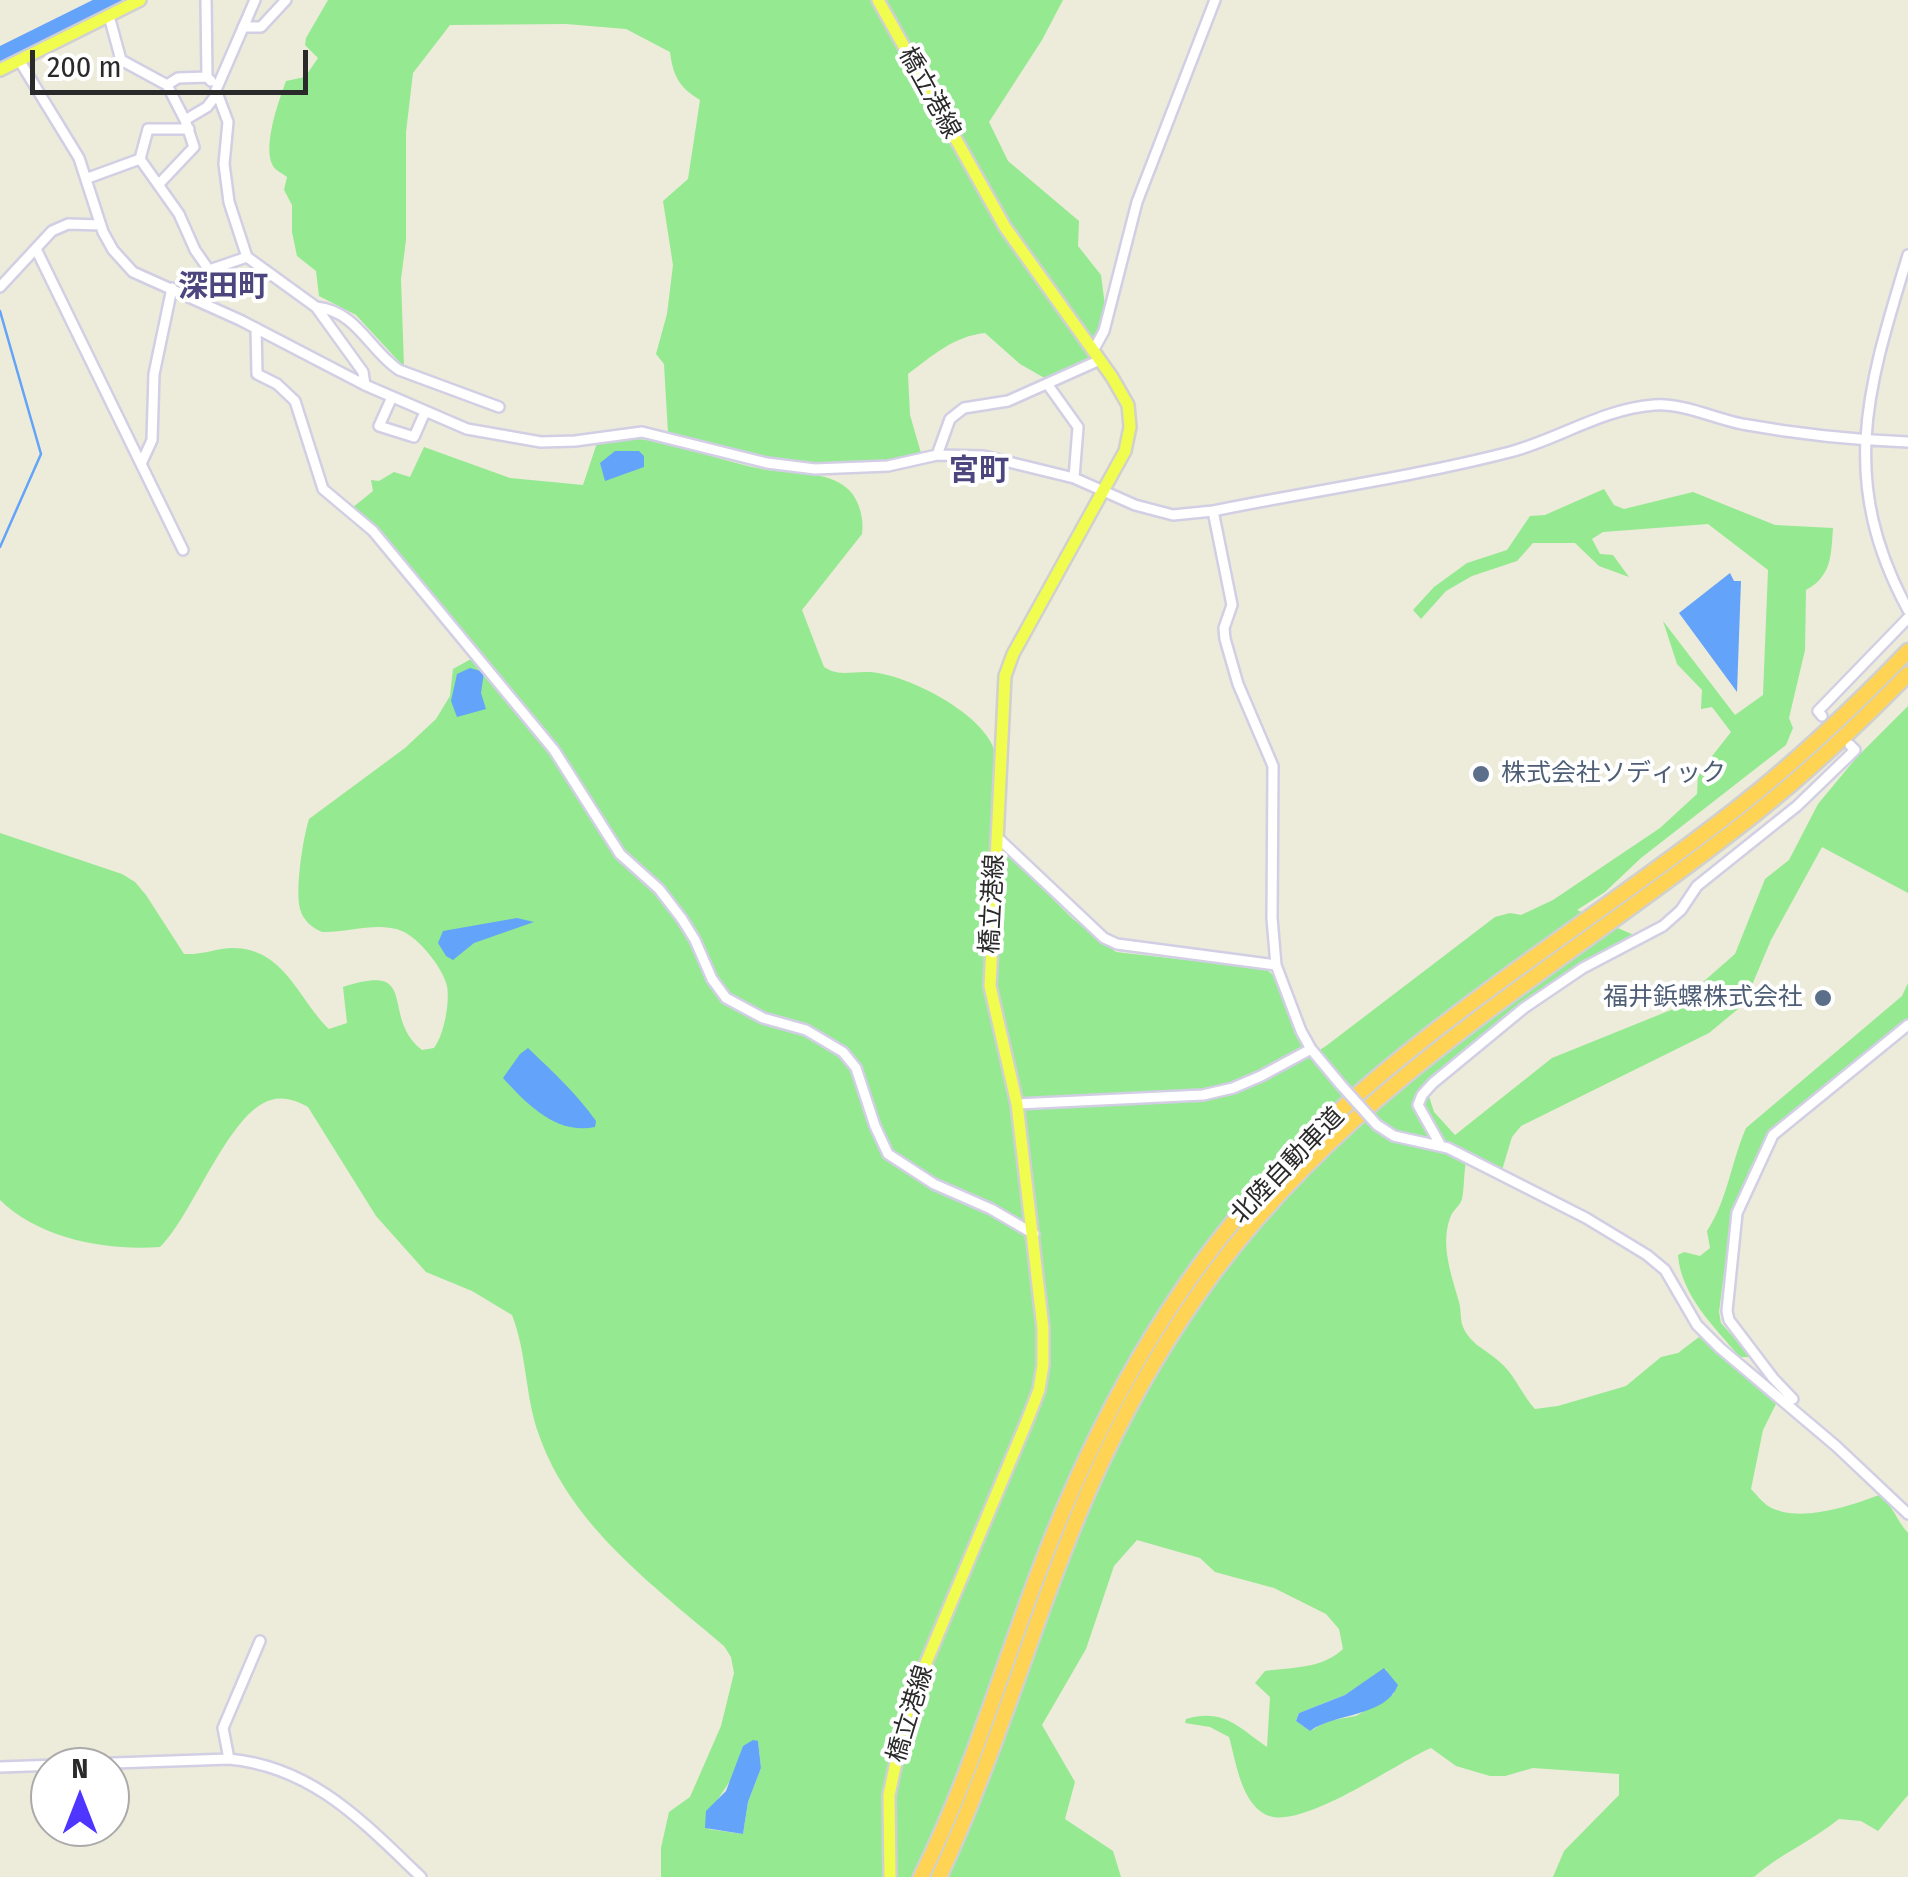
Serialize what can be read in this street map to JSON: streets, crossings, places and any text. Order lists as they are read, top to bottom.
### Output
{
  "streets": {
    "highway": ["北陸自動車道"],
    "main road": ["橋立港線"]
  },
  "districts": ["深田町", "宮町"],
  "places": ["株式会社ソディック", "福井鋲螺株式会社"],
  "scale_bar": "200 m",
  "north": "top"
}
